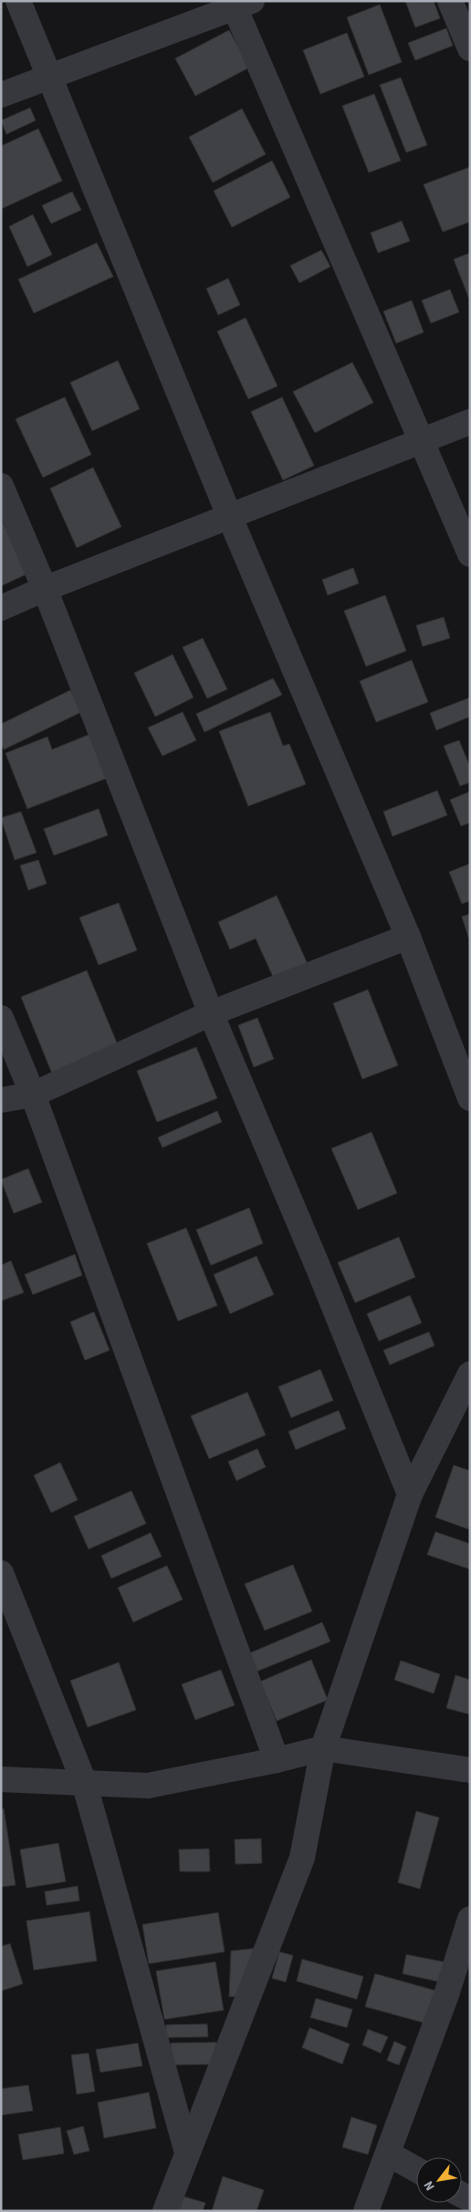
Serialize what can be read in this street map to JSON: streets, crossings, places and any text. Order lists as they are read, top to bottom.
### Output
{
  "north": "bottom left"
}
